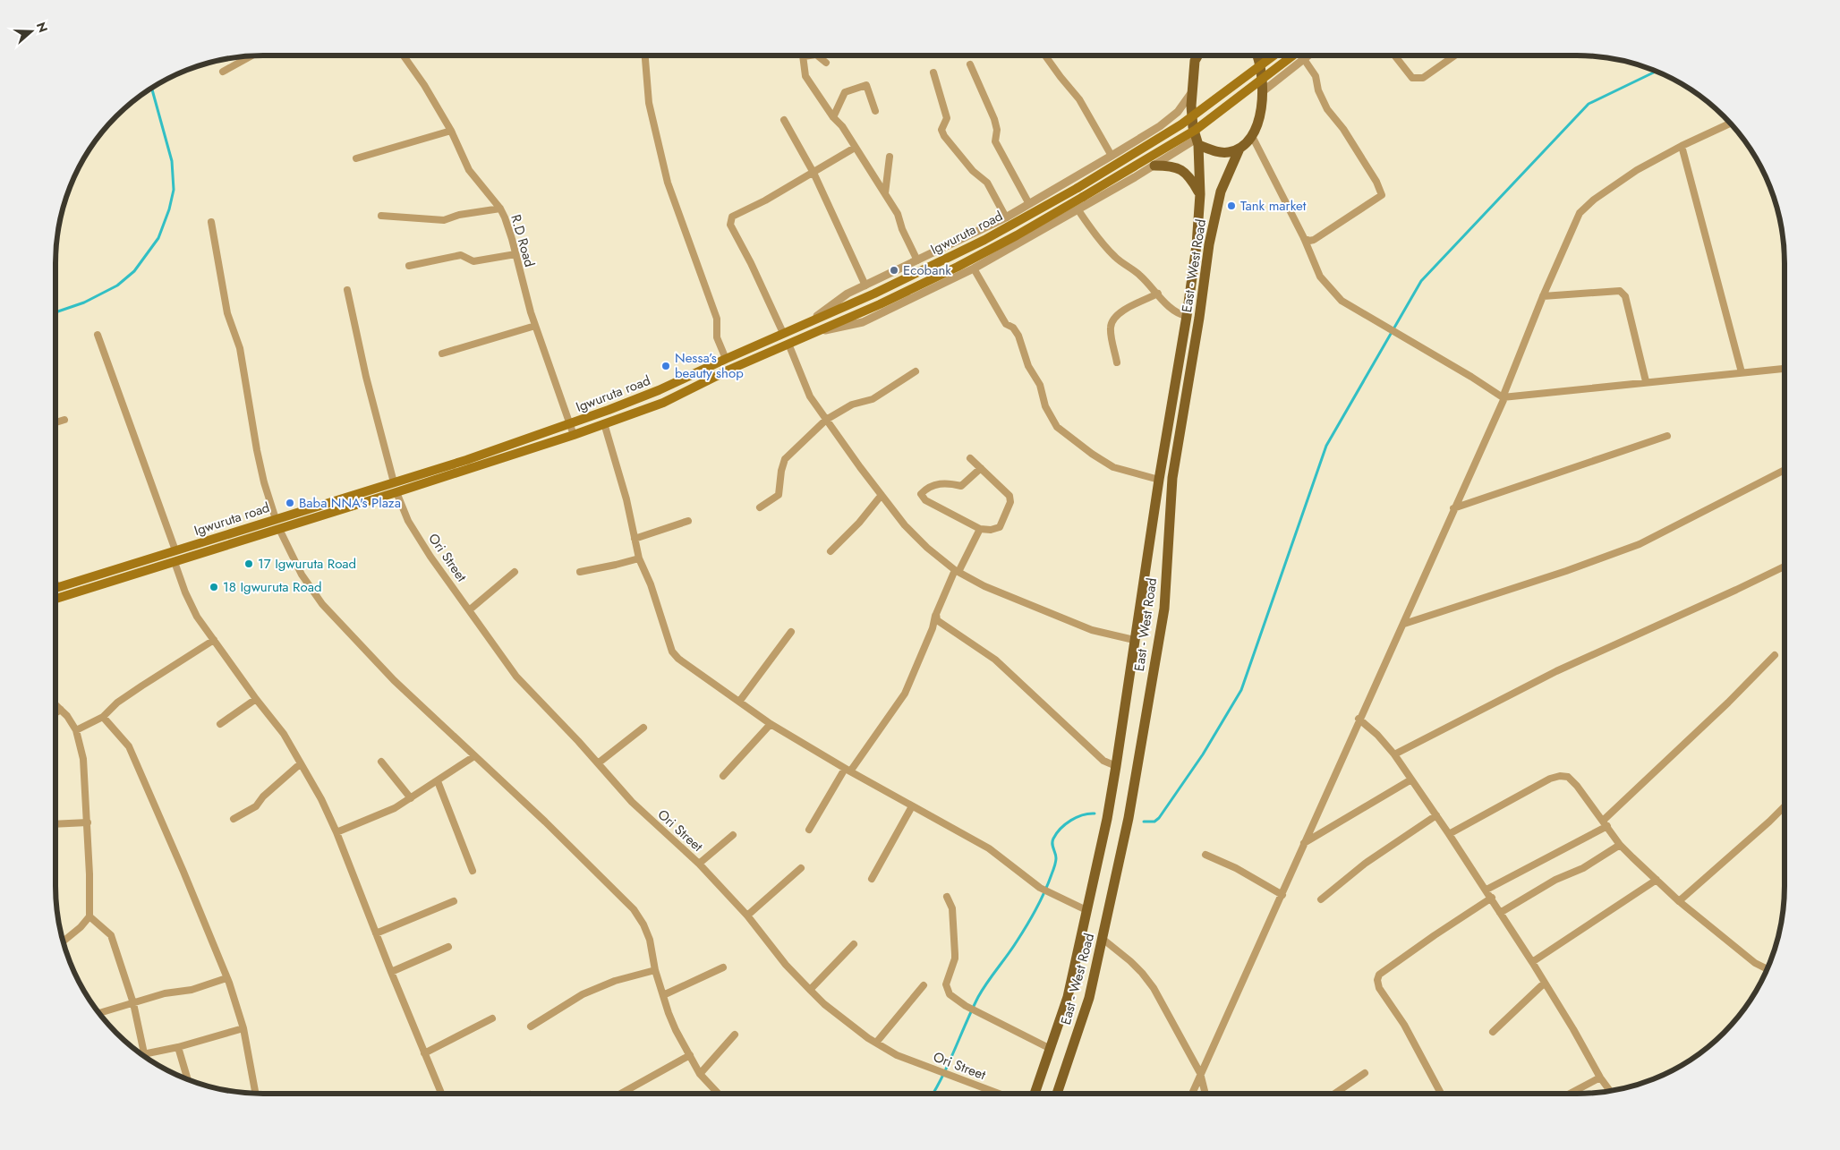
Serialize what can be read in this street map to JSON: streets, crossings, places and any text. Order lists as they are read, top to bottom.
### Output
{
  "streets": {
    "main road": ["Igwuruta road", "East - West Road"],
    "street": ["R.D Road", "Ori Street"]
  },
  "crossings": [
    ["Igwuruta road", "R.D Road"],
    ["Igwuruta road", "Ori Street"]
  ],
  "places": [
    "Tank market",
    "Ecobank",
    "Nessa’s beauty shop",
    "Baba NNA's Plaza",
    "17 Igwuruta Road",
    "18 Igwuruta Road"
  ],
  "north": "right"
}
